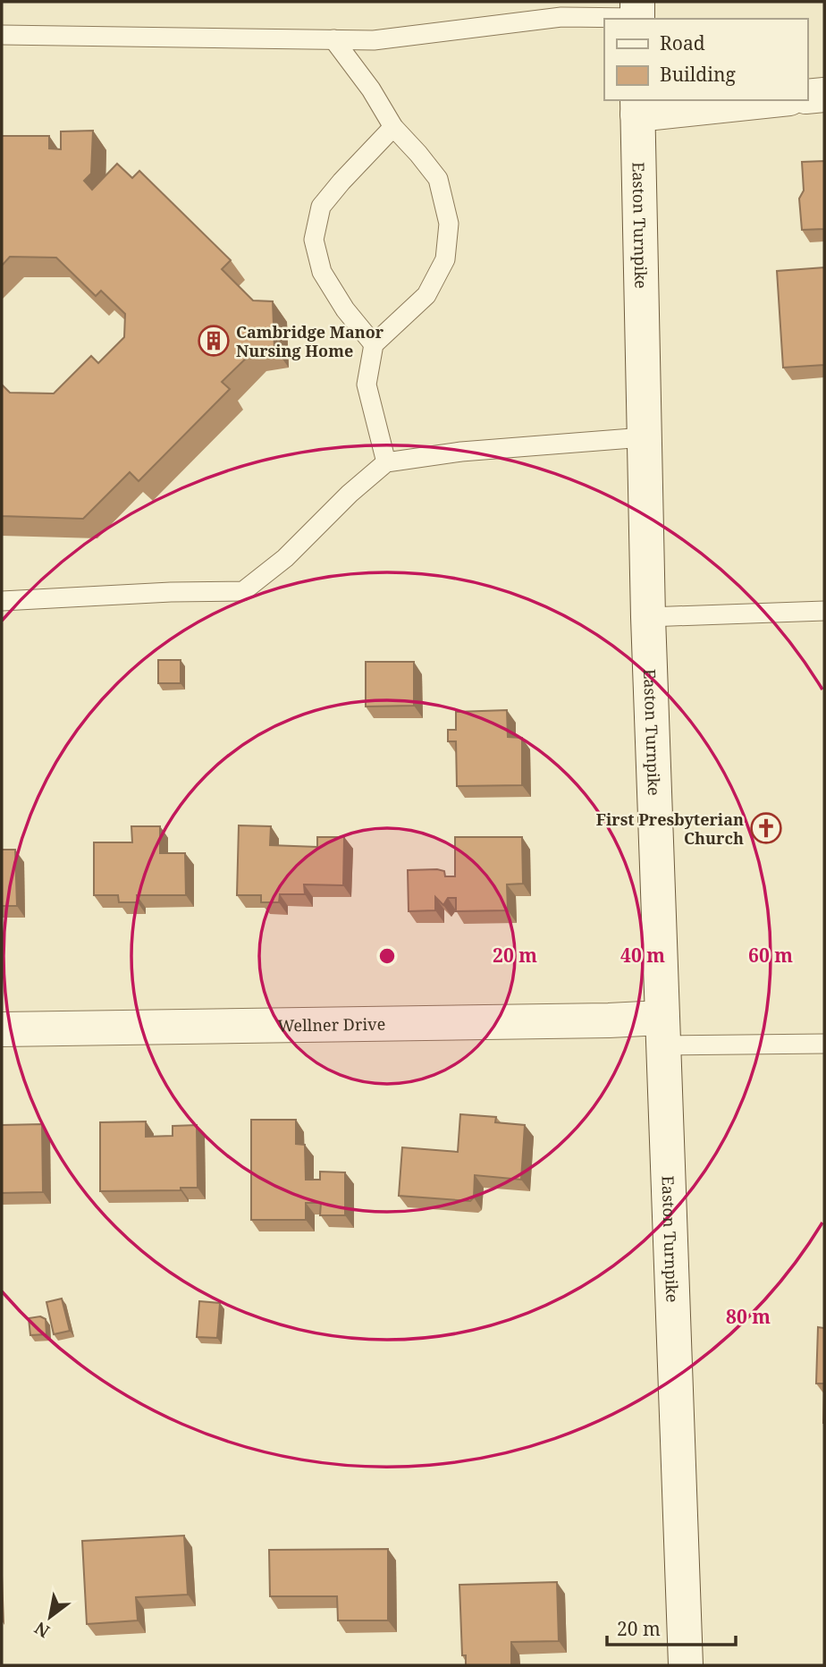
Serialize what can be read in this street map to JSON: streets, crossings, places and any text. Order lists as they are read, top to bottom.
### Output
{
  "streets": {
    "main road": ["Easton Turnpike", "Wellner Drive"]
  },
  "crossings": [
    ["Easton Turnpike", "Wellner Drive"]
  ],
  "places": {
    "building": ["Cambridge Manor Nursing Home"],
    "church": ["First Presbyterian Church"]
  },
  "legend": ["Road", "Building"],
  "scale_bar": "20 m",
  "north": "bottom left",
  "rings": [
    "20 m",
    "40 m",
    "60 m",
    "80 m"
  ]
}
